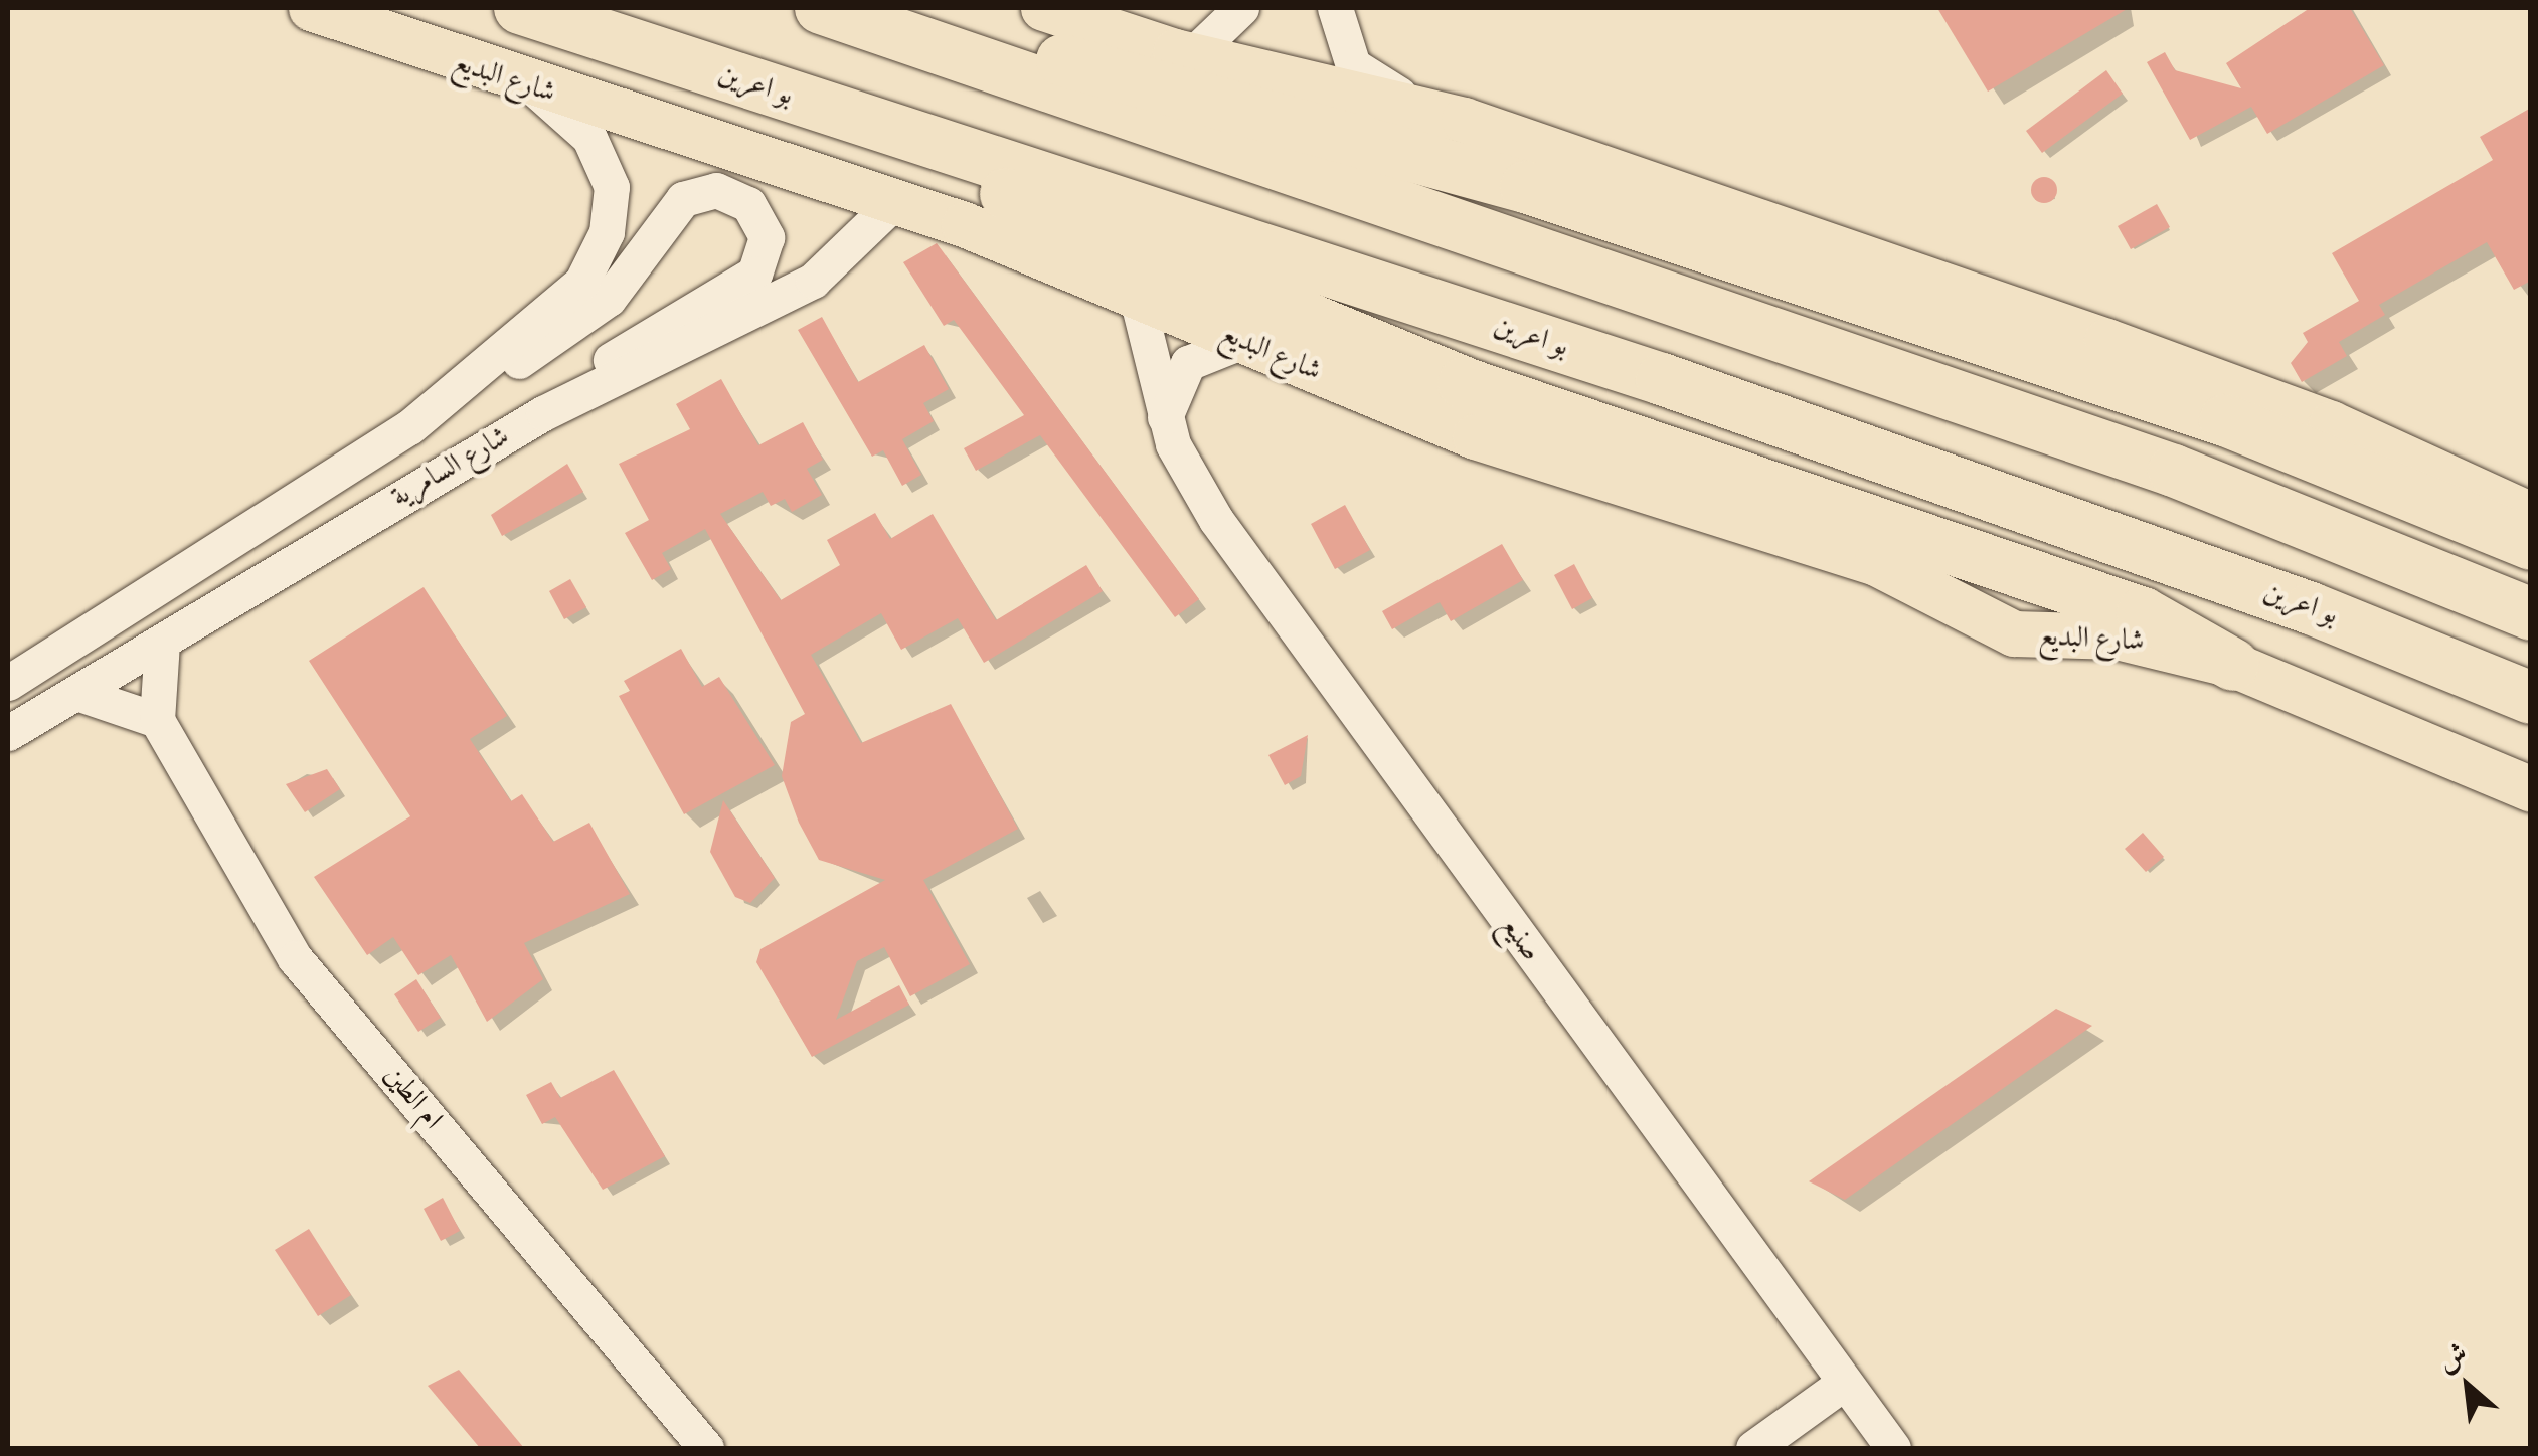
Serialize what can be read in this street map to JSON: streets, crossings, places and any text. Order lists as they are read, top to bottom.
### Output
{
  "streets": {
    "highway": ["بو اعرين"],
    "main road": ["شارع البديع"],
    "street": ["شارع السامرية", "صنيع", "ام الطين"]
  },
  "crossings": [
    ["شارع البديع", "شارع السامرية"],
    ["شارع البديع", "صنيع"]
  ],
  "north": "top left"
}
